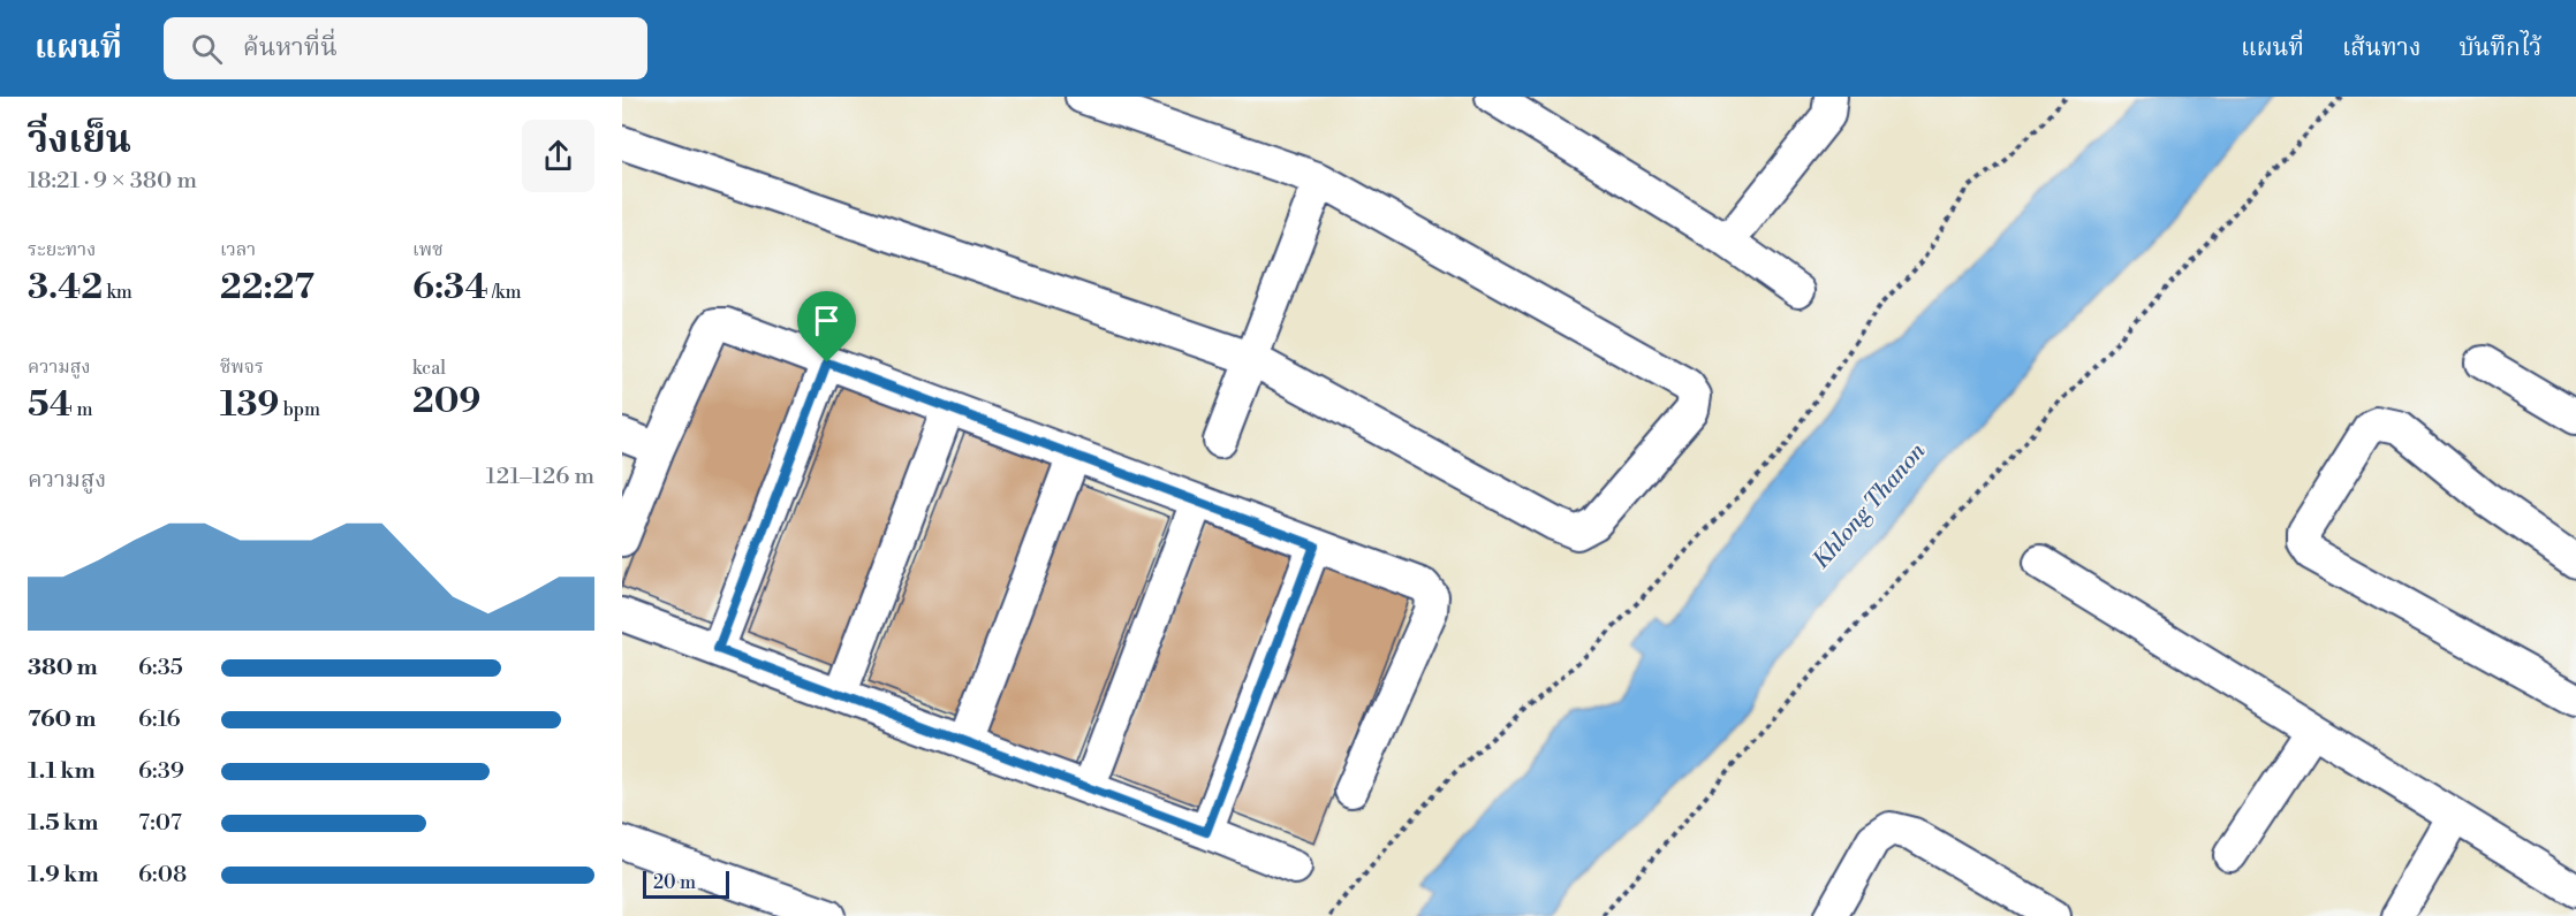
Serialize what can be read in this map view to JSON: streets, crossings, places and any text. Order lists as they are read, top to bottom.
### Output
{
  "water": ["Khlong Thanon"],
  "scale_bar": "20 m",
  "page": {
    "header": "แผนที่",
    "search": "ค้นหาที่นี่",
    "nav": ["แผนที่", "เส้นทาง", "บันทึกไว้"],
    "heading": ["วิ่งเย็น", "18:21 · 9 × 380 m"],
    "stats": [
      ["ระยะทาง", "3.42 km"],
      ["เวลา", "22:27"],
      ["เพซ", "6:34 /km"],
      ["ความสูง", "54 m"],
      ["ชีพจร", "139 bpm"],
      ["kcal", "209"]
    ],
    "chart": ["ความสูง", "121–126 m"],
    "list": [
      {
        "name": "380 m",
        "note": "6:35"
      },
      {
        "name": "760 m",
        "note": "6:16"
      },
      {
        "name": "1.1 km",
        "note": "6:39"
      },
      {
        "name": "1.5 km",
        "note": "7:07"
      },
      {
        "name": "1.9 km",
        "note": "6:08"
      }
    ],
    "scale": "20 m"
  }
}
